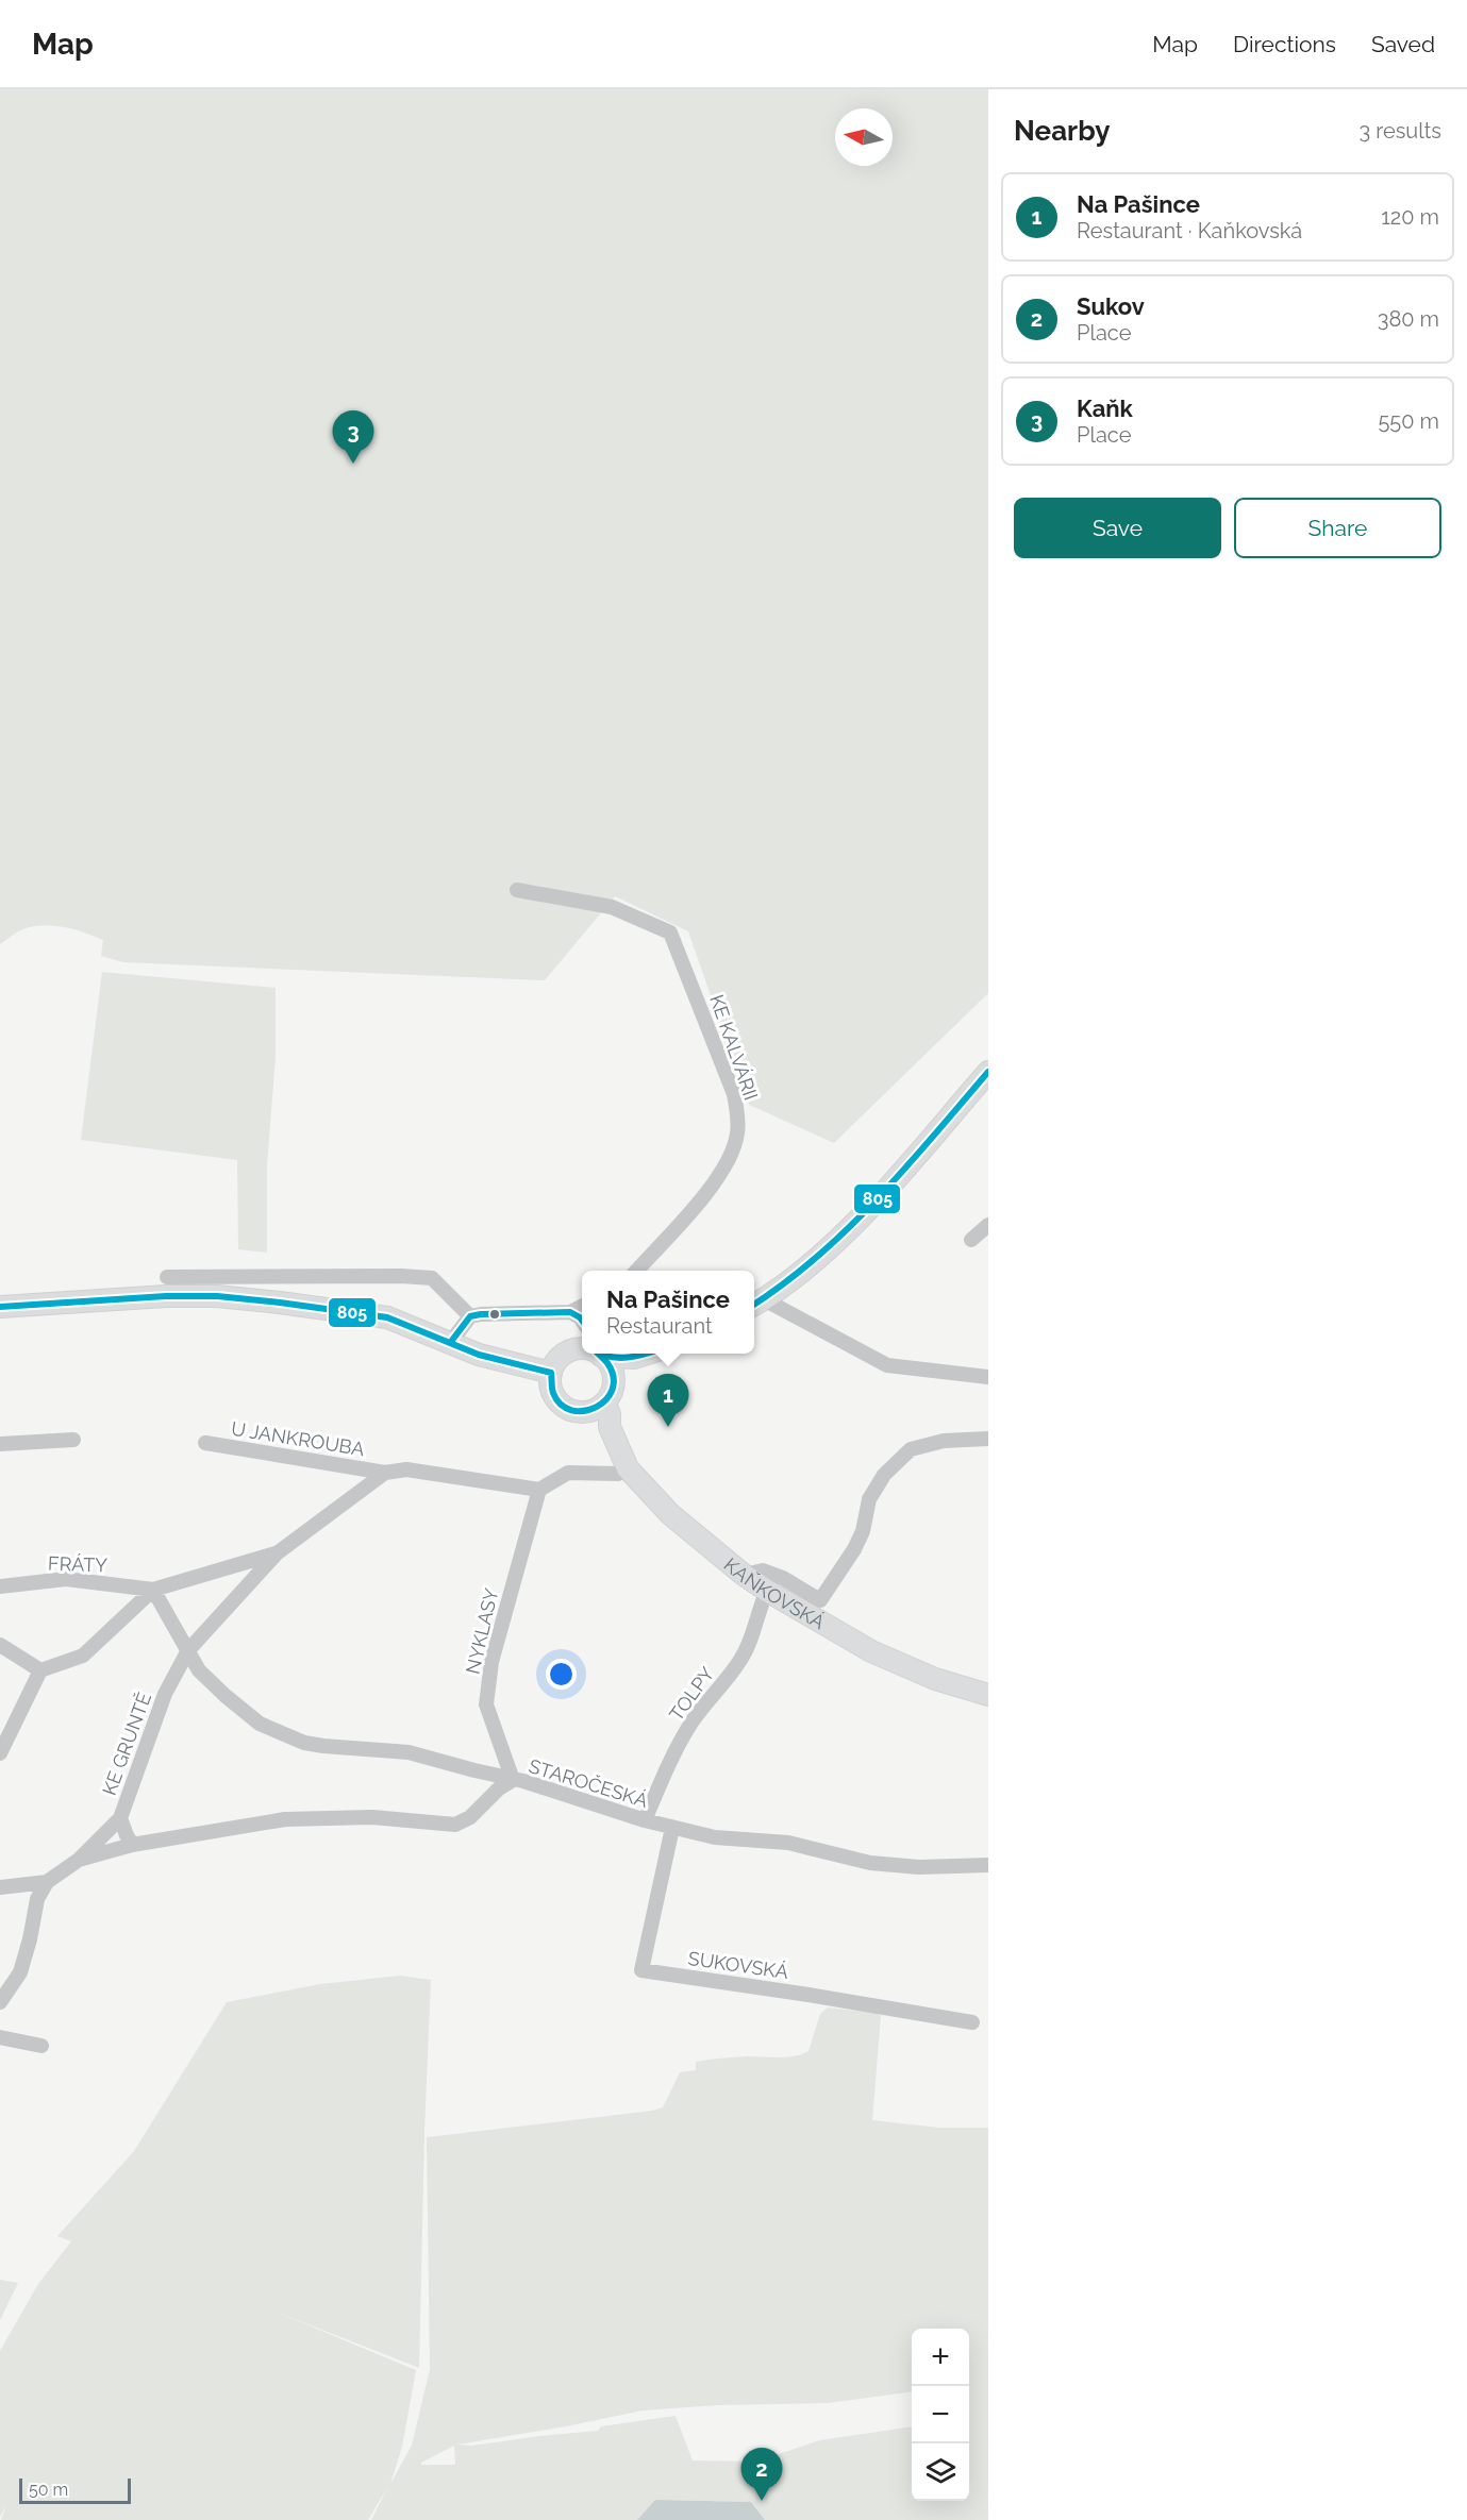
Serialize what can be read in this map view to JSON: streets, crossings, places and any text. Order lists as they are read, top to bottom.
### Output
{
  "streets": {
    "street": [
      "KE KALVÁRII",
      "U JANKROUBA",
      "FRÁTY",
      "KAŇKOVSKÁ",
      "NYKLASY",
      "TOLPY",
      "KE GRUNTĚ",
      "STAROČESKÁ",
      "SUKOVSKÁ"
    ]
  },
  "crossings": [
    ["U JANKROUBA", "KE GRUNTĚ"],
    ["FRÁTY", "KE GRUNTĚ"],
    ["KAŇKOVSKÁ", "TOLPY"],
    ["NYKLASY", "STAROČESKÁ"],
    ["TOLPY", "STAROČESKÁ"],
    ["KE GRUNTĚ", "STAROČESKÁ"],
    ["STAROČESKÁ", "SUKOVSKÁ"]
  ],
  "lines": ["transit line 805"],
  "scale_bar": "50 m",
  "north": "left",
  "page": {
    "header": "Map",
    "nav": ["Map", "Directions", "Saved"],
    "heading": ["Nearby", "3 results"],
    "list": [
      {
        "mark": "1",
        "name": "Na Pašince",
        "note": "Restaurant · Kaňkovská",
        "value": "120 m"
      },
      {
        "mark": "2",
        "name": "Sukov",
        "note": "Place",
        "value": "380 m"
      },
      {
        "mark": "3",
        "name": "Kaňk",
        "note": "Place",
        "value": "550 m"
      }
    ],
    "pins": ["3", "1", "2"],
    "buttons": ["Save", "Share"],
    "popup": ["Na Pašince", "Restaurant"],
    "map_buttons": ["+", "−"],
    "scale": "50 m"
  }
}
